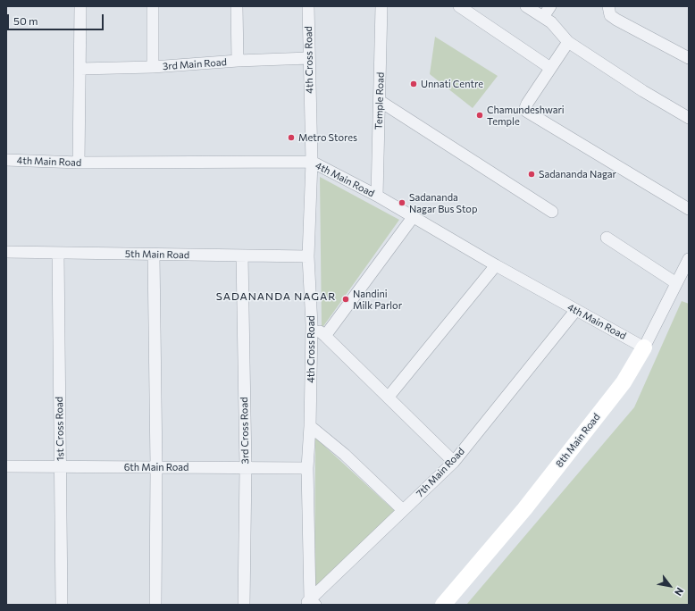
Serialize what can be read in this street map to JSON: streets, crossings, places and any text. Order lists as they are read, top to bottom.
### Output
{
  "streets": {
    "street": [
      "4th Cross Road",
      "3rd Main Road",
      "Temple Road",
      "4th Main Road",
      "5th Main Road",
      "1st Cross Road",
      "3rd Cross Road",
      "8th Main Road",
      "6th Main Road",
      "7th Main Road"
    ]
  },
  "crossings": [
    ["4th Cross Road", "3rd Main Road"],
    ["4th Cross Road", "4th Main Road"],
    ["4th Cross Road", "5th Main Road"],
    ["4th Cross Road", "6th Main Road"],
    ["4th Cross Road", "7th Main Road"],
    ["Temple Road", "4th Main Road"],
    ["4th Main Road", "8th Main Road"],
    ["4th Main Road", "7th Main Road"],
    ["5th Main Road", "1st Cross Road"],
    ["5th Main Road", "3rd Cross Road"],
    ["1st Cross Road", "6th Main Road"],
    ["3rd Cross Road", "6th Main Road"]
  ],
  "districts": ["SADANANDA NAGAR"],
  "places": [
    "Unnati Centre",
    "Chamundeshwari Temple",
    "Metro Stores",
    "Sadananda Nagar",
    "Sadananda Nagar Bus Stop",
    "Nandini Milk Parlor"
  ],
  "scale_bar": "50 m",
  "north": "bottom right"
}
